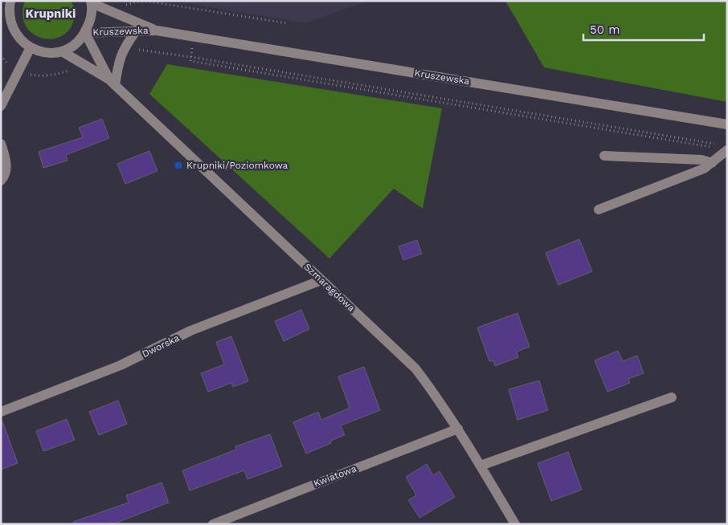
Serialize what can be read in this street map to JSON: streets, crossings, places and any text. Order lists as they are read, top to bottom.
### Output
{
  "streets": {
    "street": [
      "Kruszewska",
      "Szmaragdowa",
      "Dworska",
      "Kwiatowa"
    ]
  },
  "crossings": [
    ["Kruszewska", "Szmaragdowa"],
    ["Szmaragdowa", "Dworska"],
    ["Szmaragdowa", "Kwiatowa"]
  ],
  "districts": ["Krupniki"],
  "places": {
    "transit": ["Krupniki/Poziomkowa"]
  },
  "scale_bar": "50 m"
}
